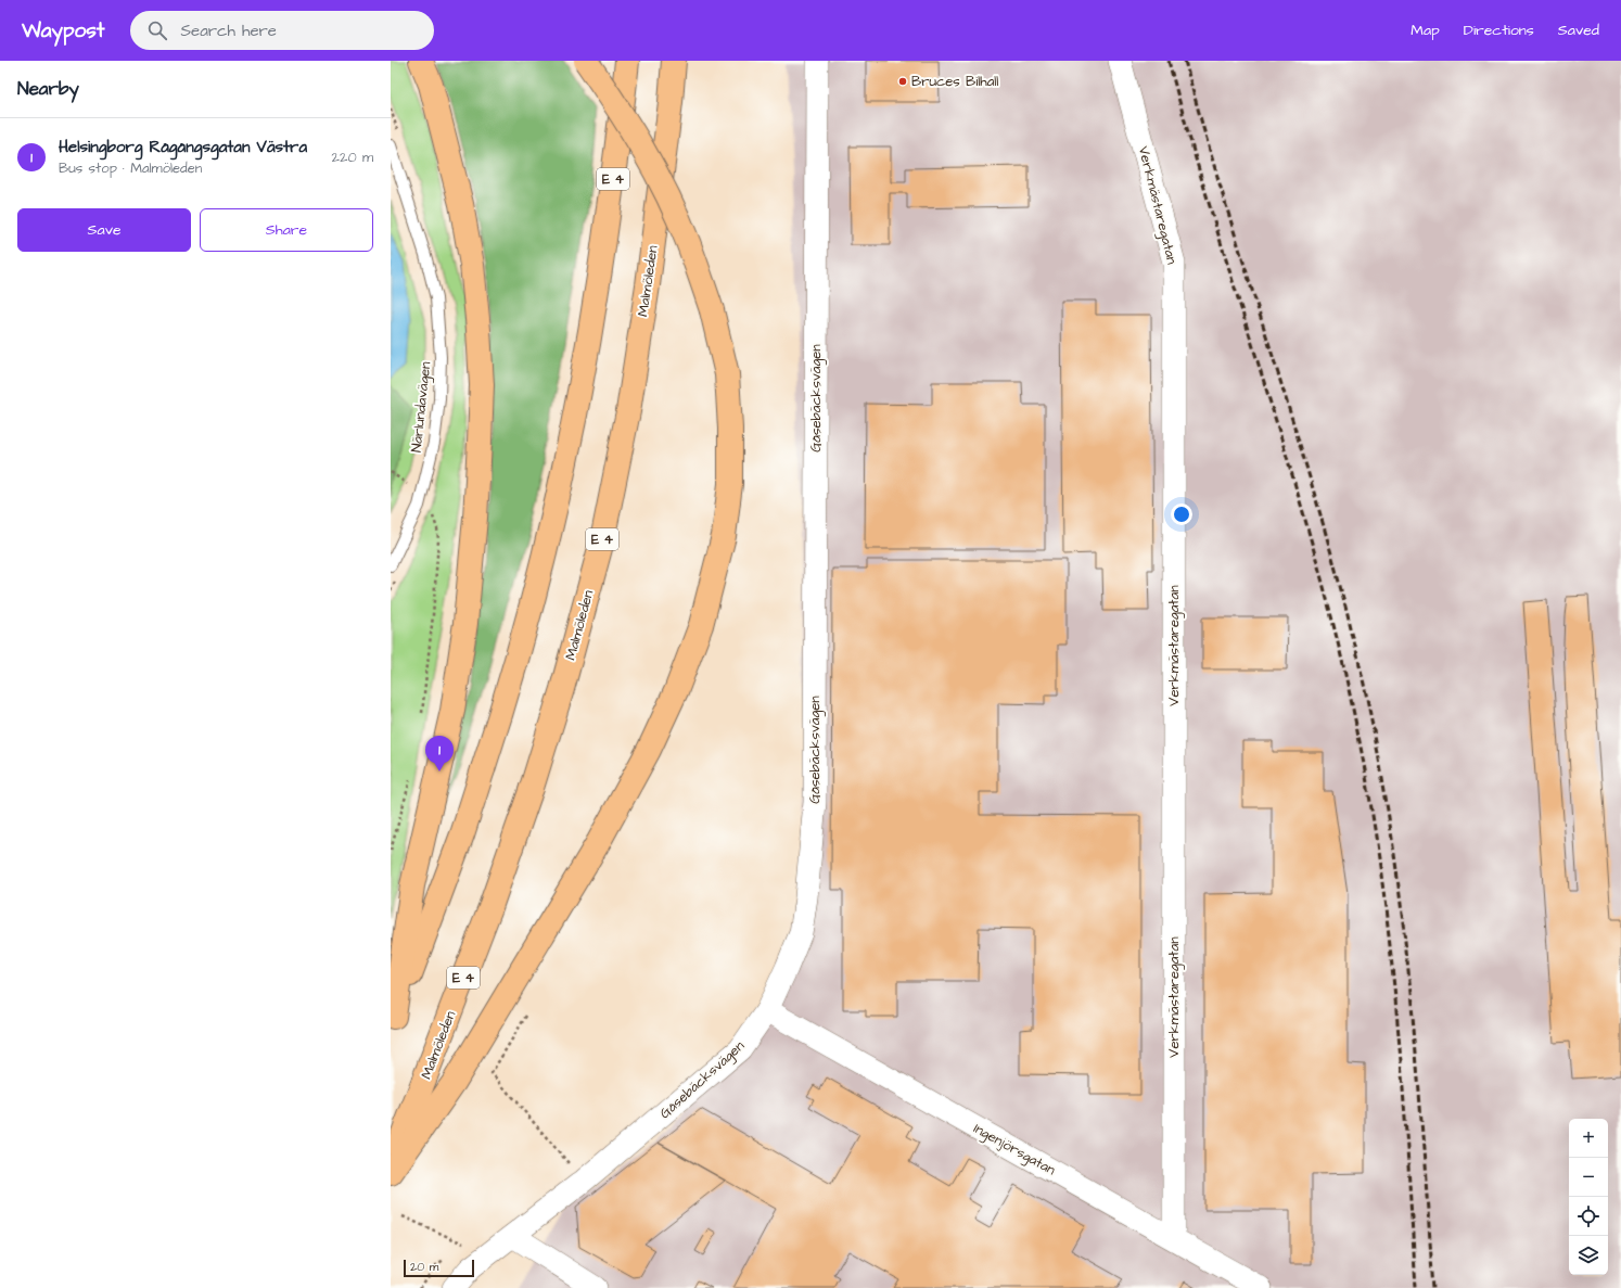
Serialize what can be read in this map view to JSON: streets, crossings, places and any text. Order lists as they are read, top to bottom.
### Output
{
  "streets": {
    "highway": ["E 4", "Malmöleden"],
    "street": ["Verkmästaregatan", "Gåsebäcksvägen", "Ingenjörsgatan"],
    "lane": ["Närlundavägen"]
  },
  "crossings": [
    ["Verkmästaregatan", "Ingenjörsgatan"],
    ["Gåsebäcksvägen", "Ingenjörsgatan"]
  ],
  "places": ["Bruces Bilhall"],
  "scale_bar": "20 m",
  "page": {
    "header": "Waypost",
    "search": "Search here",
    "nav": ["Map", "Directions", "Saved"],
    "heading": "Nearby",
    "list": [
      {
        "mark": "1",
        "name": "Helsingborg Rågångsgatan Västra",
        "note": "Bus stop · Malmöleden",
        "value": "220 m"
      }
    ],
    "buttons": ["Save", "Share"],
    "pins": "1",
    "map_buttons": ["+", "−"],
    "scale": "20 m"
  }
}
